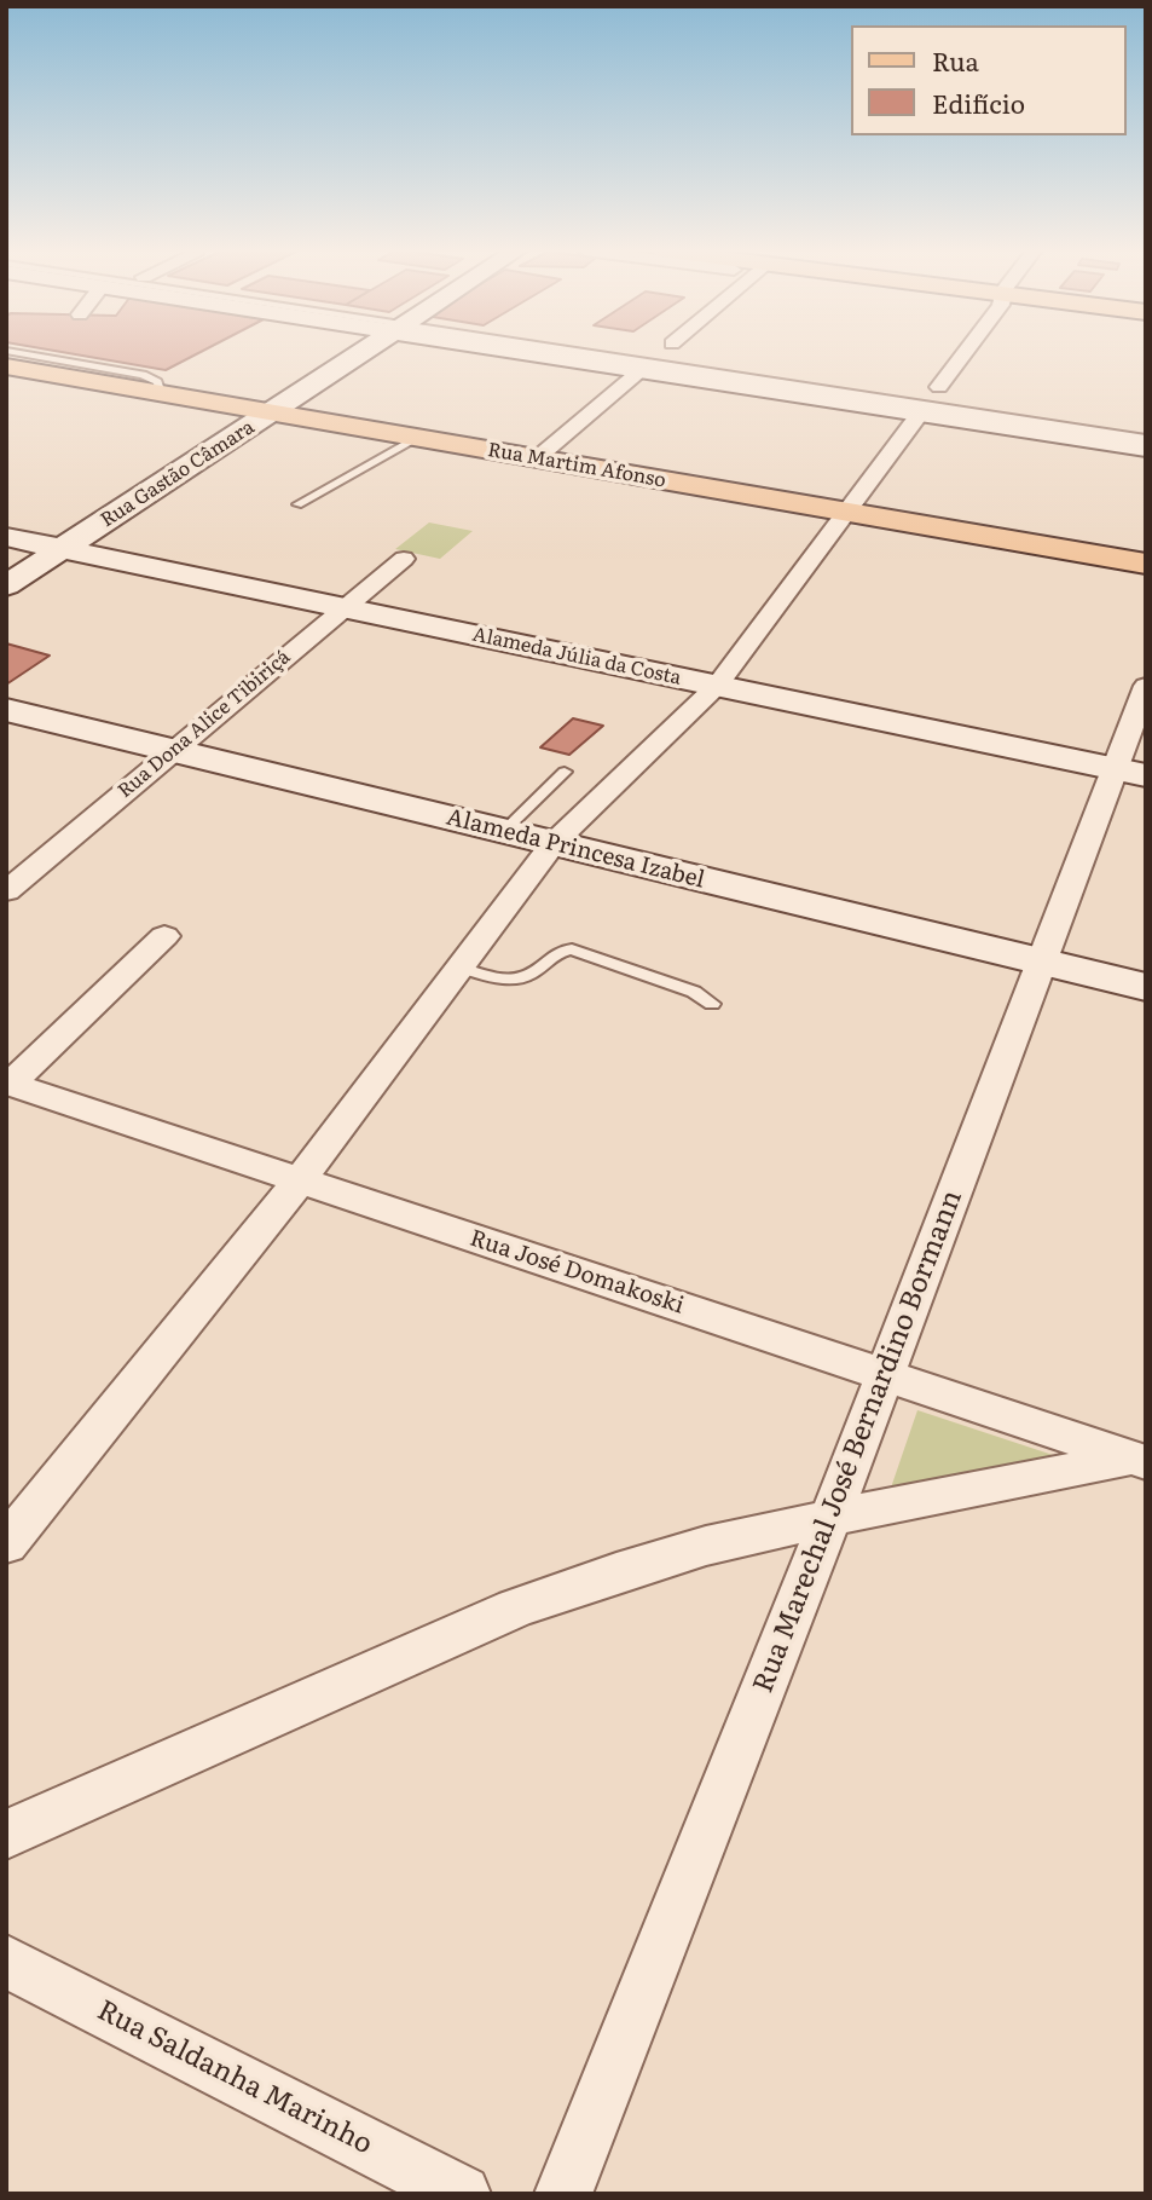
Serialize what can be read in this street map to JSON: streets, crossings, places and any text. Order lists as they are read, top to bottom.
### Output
{
  "streets": {
    "main road": ["Rua Martim Afonso"],
    "street": [
      "Rua Gastão Câmara",
      "Alameda Júlia da Costa",
      "Rua Dona Alice Tibiriçá",
      "Alameda Princesa Izabel",
      "Rua José Domakoski",
      "Rua Marechal José Bernardino Bormann",
      "Rua Saldanha Marinho"
    ]
  },
  "crossings": [
    ["Rua Martim Afonso", "Rua Gastão Câmara"],
    ["Rua Gastão Câmara", "Alameda Júlia da Costa"],
    ["Alameda Júlia da Costa", "Rua Dona Alice Tibiriçá"],
    ["Alameda Júlia da Costa", "Rua Marechal José Bernardino Bormann"],
    ["Rua Dona Alice Tibiriçá", "Alameda Princesa Izabel"],
    ["Alameda Princesa Izabel", "Rua Marechal José Bernardino Bormann"],
    ["Rua José Domakoski", "Rua Marechal José Bernardino Bormann"]
  ],
  "legend": ["Rua", "Edifício"]
}
